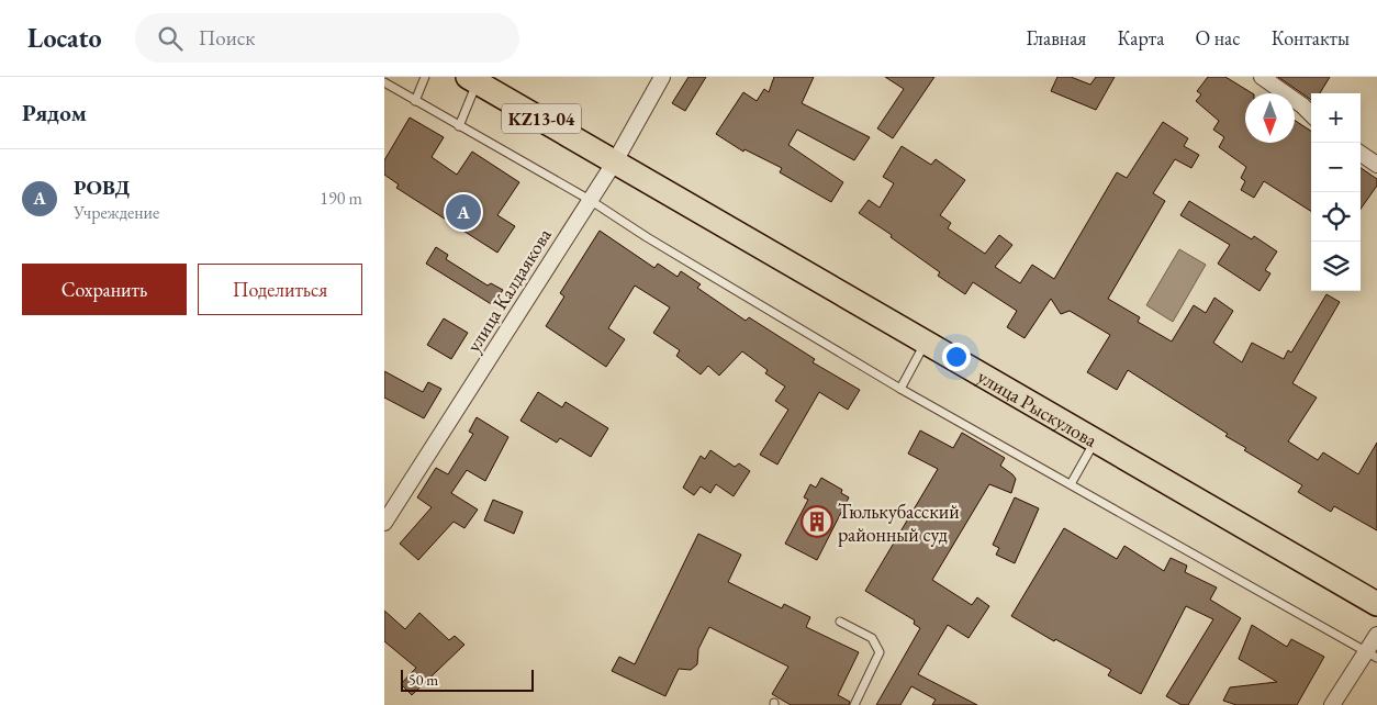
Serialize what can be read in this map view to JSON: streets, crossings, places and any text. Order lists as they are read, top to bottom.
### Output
{
  "streets": {
    "main road": ["KZ13-04", "улица Рыскулова"],
    "street": ["улица Калдаякова"]
  },
  "crossings": [
    ["KZ13-04", "улица Калдаякова"],
    ["KZ13-04", "улица Рыскулова"],
    ["улица Калдаякова", "улица Рыскулова"]
  ],
  "places": {
    "building": ["Тюлькубасский районный суд"]
  },
  "scale_bar": "50 m",
  "north": "bottom",
  "page": {
    "header": "Locato",
    "search": "Поиск",
    "nav": [
      "Главная",
      "Карта",
      "О нас",
      "Контакты"
    ],
    "heading": "Рядом",
    "map_buttons": ["+", "−"],
    "list": [
      {
        "mark": "A",
        "name": "РОВД",
        "note": "Учреждение",
        "value": "190 m"
      }
    ],
    "pins": "A",
    "buttons": ["Сохранить", "Поделиться"],
    "scale": "50 m"
  }
}
